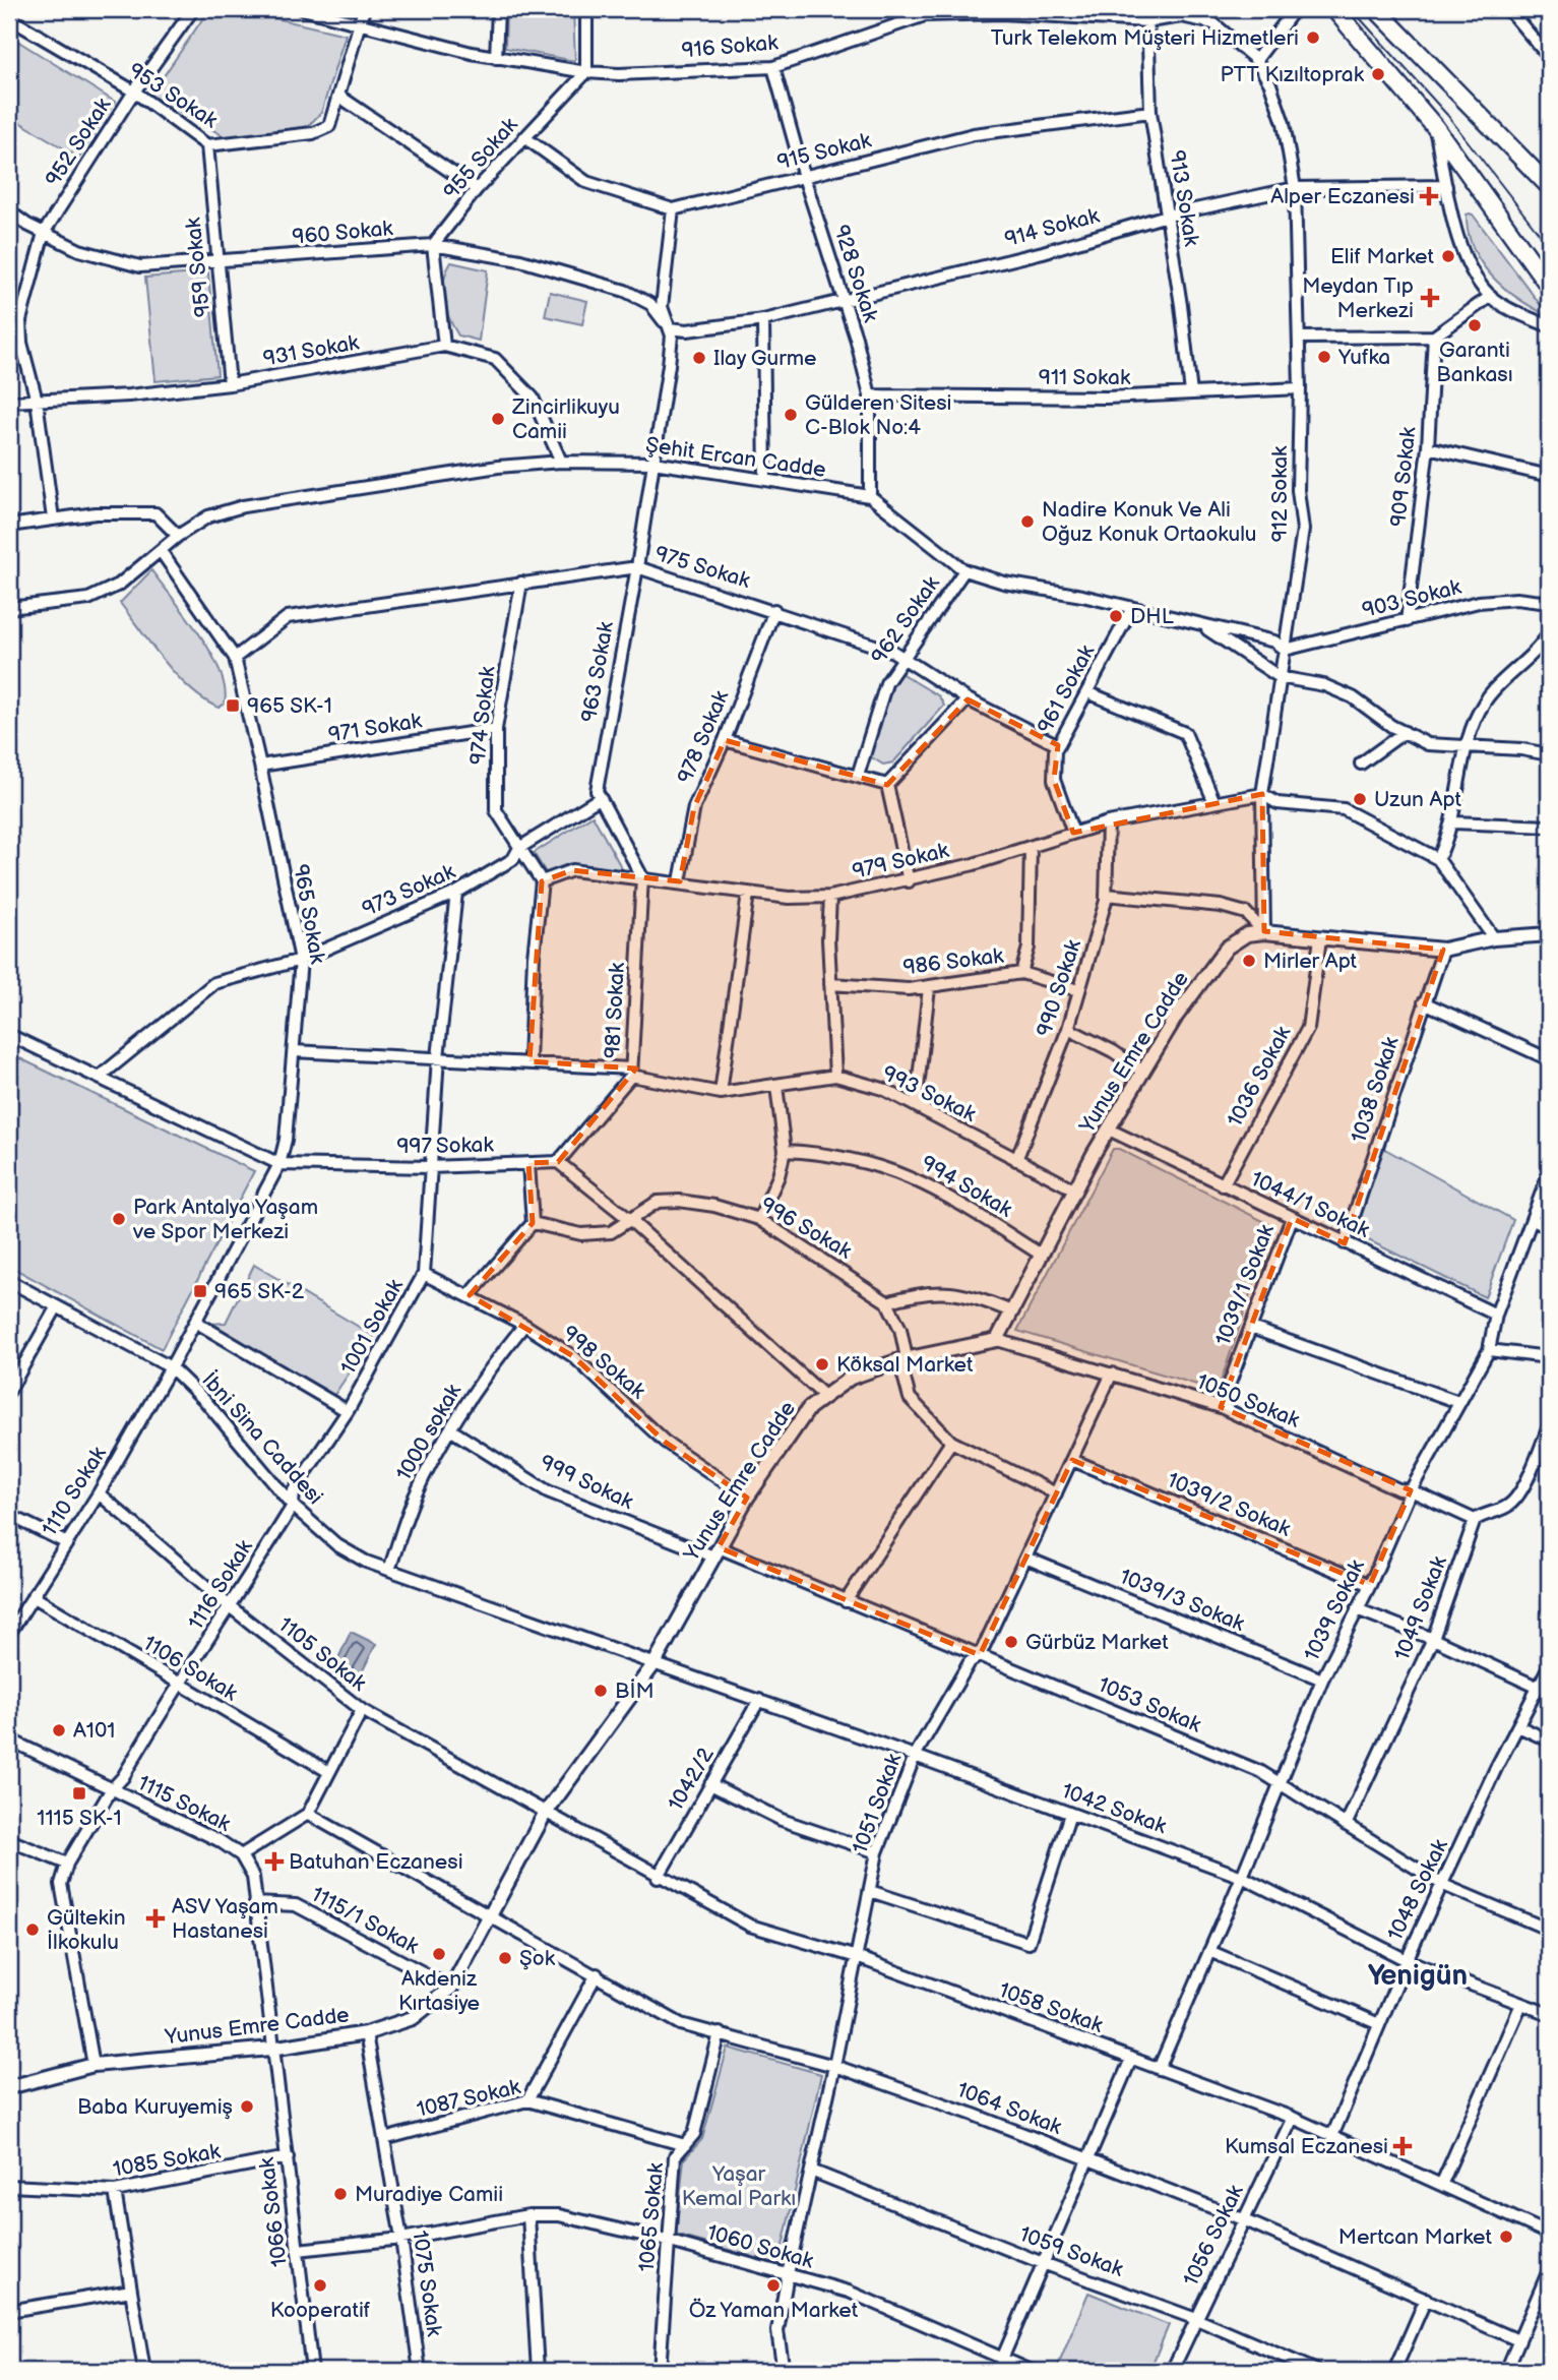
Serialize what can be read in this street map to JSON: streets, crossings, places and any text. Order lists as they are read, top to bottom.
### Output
{
  "streets": {
    "street": [
      "916 Sokak",
      "953 Sokak",
      "952 Sokak",
      "915 Sokak",
      "955 Sokak",
      "913 Sokak",
      "914 Sokak",
      "960 Sokak",
      "959 Sokak",
      "928 Sokak",
      "931 Sokak",
      "911 Sokak",
      "Şehit Ercan Cadde",
      "909 Sokak",
      "912 Sokak",
      "975 Sokak",
      "903 Sokak",
      "962 Sokak",
      "963 Sokak",
      "961 Sokak",
      "974 Sokak",
      "971 Sokak",
      "978 Sokak",
      "979 Sokak",
      "973 Sokak",
      "965 Sokak",
      "986 Sokak",
      "990 Sokak",
      "981 Sokak",
      "Yunus Emre Cadde",
      "1036 Sokak",
      "1038 Sokak",
      "993 Sokak",
      "997 Sokak",
      "994 Sokak",
      "1044/1 Sokak",
      "996 Sokak",
      "1039/1 Sokak",
      "1001 Sokak",
      "998 Sokak",
      "1050 Sokak",
      "1000 sokak",
      "İbni Sina Caddesi",
      "999 Sokak",
      "1110 Sokak",
      "1039/2 Sokak",
      "1116 Sokak",
      "1039/3 Sokak",
      "1049 Sokak",
      "1039 Sokak",
      "1105 Sokak",
      "1106 Sokak",
      "1053 Sokak",
      "1042/2",
      "1115 Sokak",
      "1051 Sokak",
      "1042 Sokak",
      "1048 Sokak",
      "1115/1 Sokak",
      "1058 Sokak",
      "1087 Sokak",
      "1064 Sokak",
      "1085 Sokak",
      "1066 Sokak",
      "1065 Sokak",
      "1056 Sokak",
      "1060 Sokak",
      "1059 Sokak",
      "1075 Sokak"
    ]
  },
  "crossings": [
    ["916 Sokak", "955 Sokak"],
    ["916 Sokak", "913 Sokak"],
    ["916 Sokak", "928 Sokak"],
    ["916 Sokak", "912 Sokak"],
    ["953 Sokak", "952 Sokak"],
    ["953 Sokak", "959 Sokak"],
    ["952 Sokak", "960 Sokak"],
    ["952 Sokak", "931 Sokak"],
    ["915 Sokak", "913 Sokak"],
    ["915 Sokak", "928 Sokak"],
    ["915 Sokak", "963 Sokak"],
    ["955 Sokak", "960 Sokak"],
    ["913 Sokak", "914 Sokak"],
    ["913 Sokak", "911 Sokak"],
    ["914 Sokak", "960 Sokak"],
    ["914 Sokak", "928 Sokak"],
    ["914 Sokak", "912 Sokak"],
    ["914 Sokak", "963 Sokak"],
    ["960 Sokak", "959 Sokak"],
    ["960 Sokak", "963 Sokak"],
    ["959 Sokak", "931 Sokak"],
    ["928 Sokak", "911 Sokak"],
    ["928 Sokak", "Şehit Ercan Cadde"],
    ["931 Sokak", "Şehit Ercan Cadde"],
    ["911 Sokak", "912 Sokak"],
    ["Şehit Ercan Cadde", "912 Sokak"],
    ["Şehit Ercan Cadde", "903 Sokak"],
    ["Şehit Ercan Cadde", "962 Sokak"],
    ["Şehit Ercan Cadde", "963 Sokak"],
    ["Şehit Ercan Cadde", "961 Sokak"],
    ["Şehit Ercan Cadde", "965 Sokak"],
    ["909 Sokak", "903 Sokak"],
    ["912 Sokak", "903 Sokak"],
    ["912 Sokak", "979 Sokak"],
    ["912 Sokak", "Yunus Emre Cadde"],
    ["975 Sokak", "962 Sokak"],
    ["975 Sokak", "963 Sokak"],
    ["975 Sokak", "961 Sokak"],
    ["975 Sokak", "974 Sokak"],
    ["975 Sokak", "978 Sokak"],
    ["975 Sokak", "965 Sokak"],
    ["963 Sokak", "979 Sokak"],
    ["963 Sokak", "973 Sokak"],
    ["963 Sokak", "981 Sokak"],
    ["961 Sokak", "979 Sokak"],
    ["974 Sokak", "971 Sokak"],
    ["974 Sokak", "979 Sokak"],
    ["974 Sokak", "973 Sokak"],
    ["971 Sokak", "965 Sokak"],
    ["978 Sokak", "979 Sokak"],
    ["979 Sokak", "990 Sokak"],
    ["979 Sokak", "981 Sokak"],
    ["973 Sokak", "965 Sokak"],
    ["973 Sokak", "997 Sokak"],
    ["973 Sokak", "1001 Sokak"],
    ["965 Sokak", "993 Sokak"],
    ["965 Sokak", "997 Sokak"],
    ["965 Sokak", "İbni Sina Caddesi"],
    ["965 Sokak", "1110 Sokak"],
    ["986 Sokak", "990 Sokak"],
    ["990 Sokak", "993 Sokak"],
    ["981 Sokak", "993 Sokak"],
    ["981 Sokak", "997 Sokak"],
    ["Yunus Emre Cadde", "1036 Sokak"],
    ["Yunus Emre Cadde", "1038 Sokak"],
    ["Yunus Emre Cadde", "993 Sokak"],
    ["Yunus Emre Cadde", "994 Sokak"],
    ["Yunus Emre Cadde", "1044/1 Sokak"],
    ["Yunus Emre Cadde", "998 Sokak"],
    ["Yunus Emre Cadde", "1050 Sokak"],
    ["Yunus Emre Cadde", "İbni Sina Caddesi"],
    ["Yunus Emre Cadde", "999 Sokak"],
    ["Yunus Emre Cadde", "1105 Sokak"],
    ["Yunus Emre Cadde", "1053 Sokak"],
    ["Yunus Emre Cadde", "1115 Sokak"],
    ["Yunus Emre Cadde", "1042 Sokak"],
    ["Yunus Emre Cadde", "1115/1 Sokak"],
    ["Yunus Emre Cadde", "1058 Sokak"],
    ["Yunus Emre Cadde", "1064 Sokak"],
    ["Yunus Emre Cadde", "1066 Sokak"],
    ["Yunus Emre Cadde", "1075 Sokak"],
    ["1036 Sokak", "1044/1 Sokak"],
    ["1038 Sokak", "1044/1 Sokak"],
    ["993 Sokak", "1001 Sokak"],
    ["997 Sokak", "1001 Sokak"],
    ["1044/1 Sokak", "1039/1 Sokak"],
    ["1044/1 Sokak", "1039 Sokak"],
    ["1039/1 Sokak", "1050 Sokak"],
    ["1001 Sokak", "998 Sokak"],
    ["1001 Sokak", "İbni Sina Caddesi"],
    ["1001 Sokak", "1116 Sokak"],
    ["998 Sokak", "1000 sokak"],
    ["1050 Sokak", "1049 Sokak"],
    ["1050 Sokak", "1039 Sokak"],
    ["1050 Sokak", "1051 Sokak"],
    ["1000 sokak", "İbni Sina Caddesi"],
    ["1000 sokak", "999 Sokak"],
    ["İbni Sina Caddesi", "1110 Sokak"],
    ["İbni Sina Caddesi", "1116 Sokak"],
    ["İbni Sina Caddesi", "1042 Sokak"],
    ["999 Sokak", "1053 Sokak"],
    ["1110 Sokak", "1105 Sokak"],
    ["1110 Sokak", "1106 Sokak"],
    ["1039/2 Sokak", "1039 Sokak"],
    ["1039/2 Sokak", "1051 Sokak"],
    ["1116 Sokak", "1105 Sokak"],
    ["1116 Sokak", "1106 Sokak"],
    ["1116 Sokak", "1115 Sokak"],
    ["1039/3 Sokak", "1039 Sokak"],
    ["1039/3 Sokak", "1051 Sokak"],
    ["1049 Sokak", "1053 Sokak"],
    ["1039 Sokak", "1053 Sokak"],
    ["1039 Sokak", "1042 Sokak"],
    ["1039 Sokak", "1058 Sokak"],
    ["1105 Sokak", "1058 Sokak"],
    ["1053 Sokak", "1051 Sokak"],
    ["1053 Sokak", "1048 Sokak"],
    ["1042/2", "1042 Sokak"],
    ["1042/2", "1058 Sokak"],
    ["1115 Sokak", "1115/1 Sokak"],
    ["1115 Sokak", "1066 Sokak"],
    ["1051 Sokak", "1042 Sokak"],
    ["1051 Sokak", "1058 Sokak"],
    ["1051 Sokak", "1064 Sokak"],
    ["1051 Sokak", "1060 Sokak"],
    ["1051 Sokak", "1059 Sokak"],
    ["1042 Sokak", "1048 Sokak"],
    ["1048 Sokak", "1058 Sokak"],
    ["1058 Sokak", "1056 Sokak"],
    ["1087 Sokak", "1065 Sokak"],
    ["1087 Sokak", "1075 Sokak"],
    ["1064 Sokak", "1065 Sokak"],
    ["1064 Sokak", "1056 Sokak"],
    ["1085 Sokak", "1066 Sokak"],
    ["1066 Sokak", "1060 Sokak"],
    ["1065 Sokak", "1060 Sokak"],
    ["1056 Sokak", "1059 Sokak"],
    ["1060 Sokak", "1075 Sokak"]
  ],
  "districts": ["Yenigün"],
  "parks": ["Yaşar Kemal Parkı"],
  "places": {
    "other": [
      "Turk Telekom Müşteri Hizmetleri",
      "PTT Kızıltoprak",
      "Elif Market",
      "Garanti Bankası",
      "Yufka",
      "Ilay Gurme",
      "Gülderen Sitesi C-Blok No:4",
      "Zincirlikuyu Camii",
      "Nadire Konuk Ve Ali Oğuz Konuk Ortaokulu",
      "DHL",
      "Uzun Apt",
      "Mirler Apt",
      "Park Antalya Yaşam ve Spor Merkezi",
      "Köksal Market",
      "Gürbüz Market",
      "BİM",
      "A101",
      "Gültekin İlkokulu",
      "Akdeniz Kırtasiye",
      "Şok",
      "Baba Kuruyemiş",
      "Muradiye Camii",
      "Mertcan Market",
      "Kooperatif",
      "Öz Yaman Market"
    ],
    "health": [
      "Alper Eczanesi",
      "Meydan Tıp Merkezi",
      "Batuhan Eczanesi",
      "ASV Yaşam Hastanesi",
      "Kumsal Eczanesi"
    ],
    "transit": ["965 SK-1", "965 SK-2", "1115 SK-1"]
  }
}
